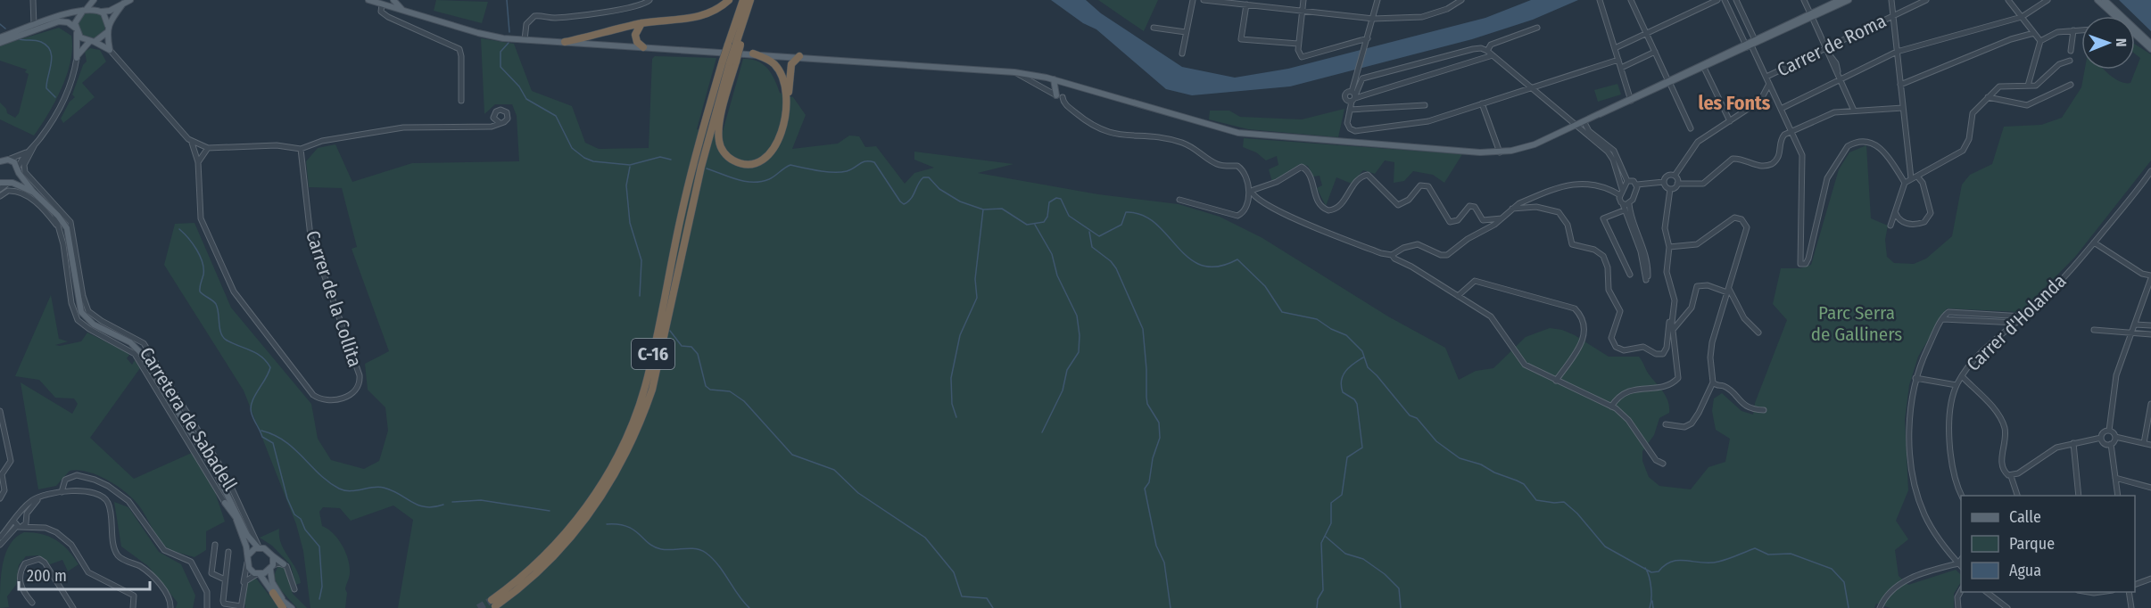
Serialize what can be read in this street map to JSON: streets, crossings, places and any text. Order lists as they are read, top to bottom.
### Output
{
  "streets": {
    "highway": ["C-16"],
    "street": [
      "Carrer de Roma",
      "Carrer de la Collita",
      "Carrer d'Holanda",
      "Carretera de Sabadell"
    ]
  },
  "districts": ["les Fonts"],
  "parks": ["Parc Serra de Galliners"],
  "legend": ["Calle", "Parque", "Agua"],
  "scale_bar": "200 m",
  "north": "right"
}
